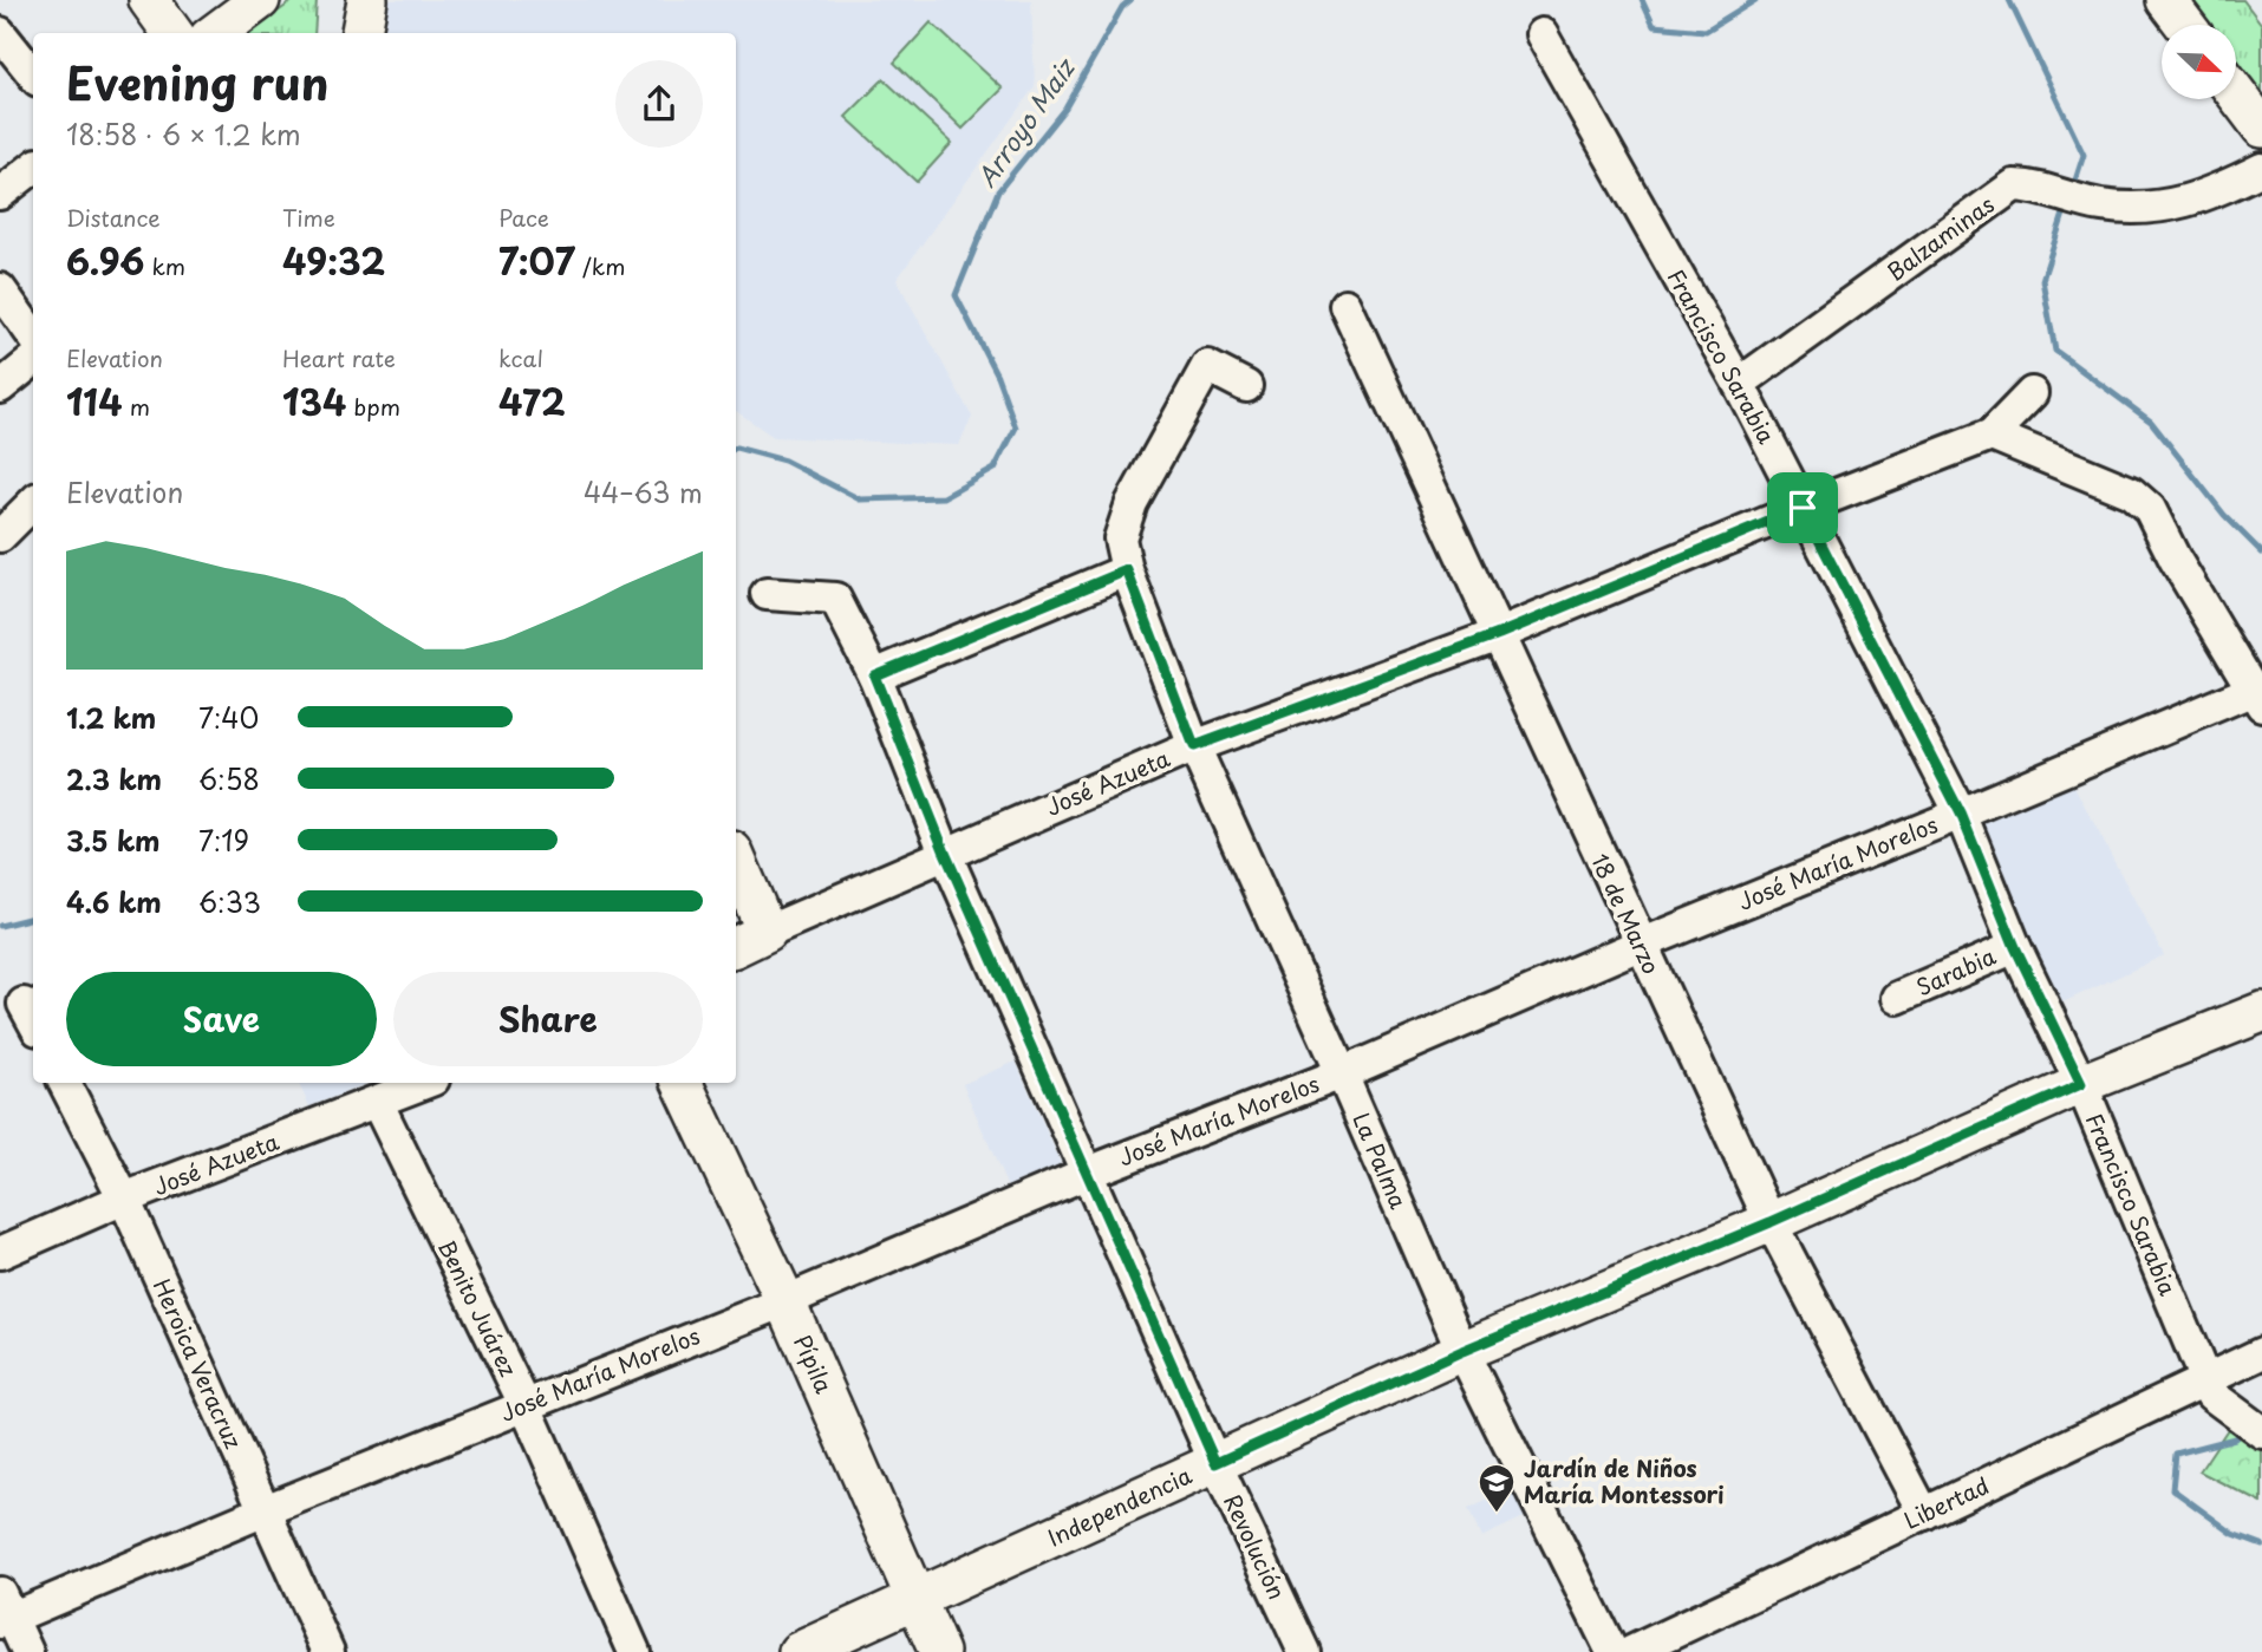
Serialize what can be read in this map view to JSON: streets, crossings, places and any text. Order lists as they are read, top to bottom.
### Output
{
  "streets": {
    "main road": ["José Azueta", "Pípila", "Independencia"],
    "street": [
      "Balzaminas",
      "Francisco Sarabia",
      "José María Morelos",
      "18 de Marzo",
      "Sarabia",
      "La Palma",
      "Benito Juárez",
      "Heroica Veracruz",
      "Libertad",
      "Revolución"
    ]
  },
  "crossings": [
    ["Balzaminas", "Francisco Sarabia"],
    ["Francisco Sarabia", "José Azueta"],
    ["Francisco Sarabia", "José María Morelos"],
    ["Francisco Sarabia", "Sarabia"],
    ["Francisco Sarabia", "Libertad"],
    ["Francisco Sarabia", "Independencia"],
    ["José Azueta", "18 de Marzo"],
    ["José Azueta", "La Palma"],
    ["José Azueta", "Benito Juárez"],
    ["José Azueta", "Heroica Veracruz"],
    ["José Azueta", "Revolución"],
    ["José María Morelos", "18 de Marzo"],
    ["José María Morelos", "La Palma"],
    ["José María Morelos", "Benito Juárez"],
    ["José María Morelos", "Heroica Veracruz"],
    ["José María Morelos", "Pípila"],
    ["José María Morelos", "Revolución"],
    ["18 de Marzo", "Libertad"],
    ["18 de Marzo", "Independencia"],
    ["La Palma", "Independencia"],
    ["Pípila", "Independencia"],
    ["Independencia", "Revolución"]
  ],
  "water": ["Arroyo Maiz"],
  "places": {
    "school or university": ["Jardín de Niños María Montessori"]
  },
  "north": "bottom right",
  "page": {
    "heading": ["Evening run", "18:58 · 6 × 1.2 km"],
    "stats": [
      ["Distance", "6.96 km"],
      ["Time", "49:32"],
      ["Pace", "7:07 /km"],
      ["Elevation", "114 m"],
      ["Heart rate", "134 bpm"],
      ["kcal", "472"]
    ],
    "chart": ["Elevation", "44–63 m"],
    "list": [
      {
        "name": "1.2 km",
        "note": "7:40"
      },
      {
        "name": "2.3 km",
        "note": "6:58"
      },
      {
        "name": "3.5 km",
        "note": "7:19"
      },
      {
        "name": "4.6 km",
        "note": "6:33"
      }
    ],
    "buttons": ["Save", "Share"]
  }
}
